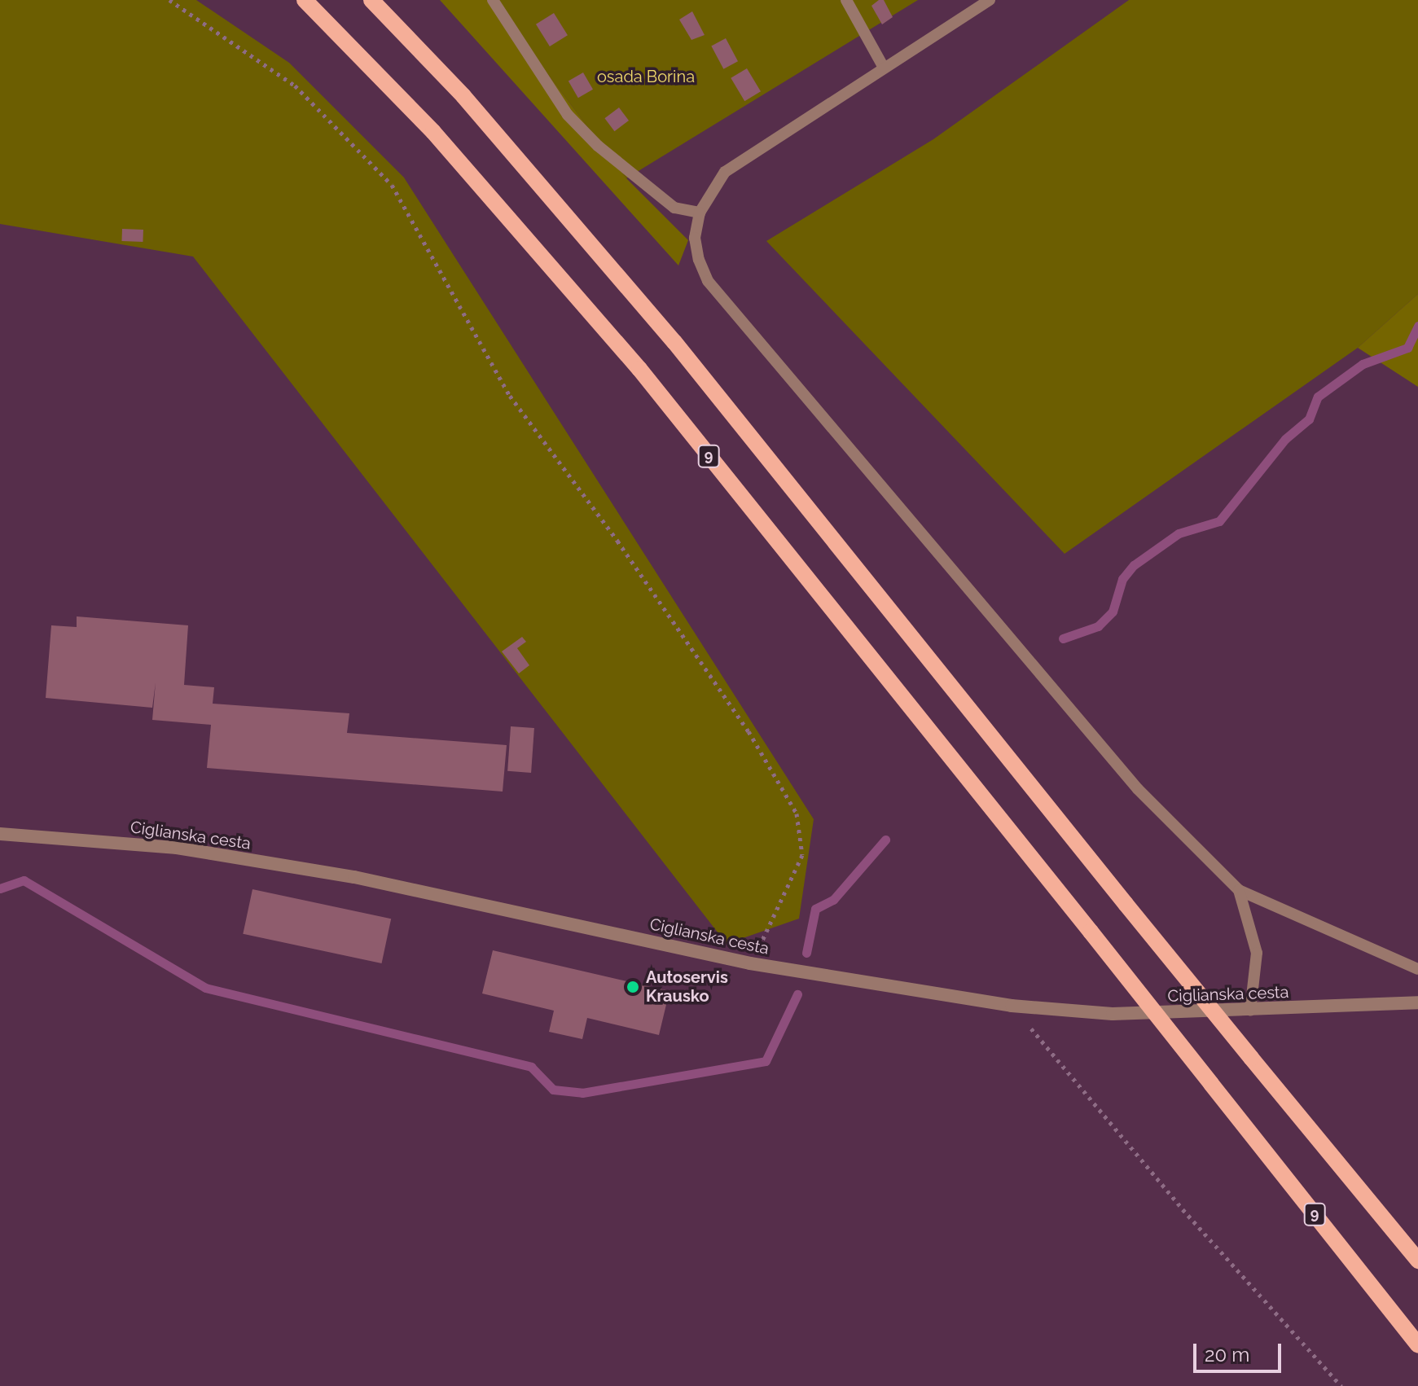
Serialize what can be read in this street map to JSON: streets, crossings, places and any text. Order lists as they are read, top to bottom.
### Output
{
  "streets": {
    "main road": ["9"],
    "street": ["Ciglianska cesta"]
  },
  "parks": ["osada Borina"],
  "places": ["Autoservis Krausko"],
  "scale_bar": "20 m"
}
